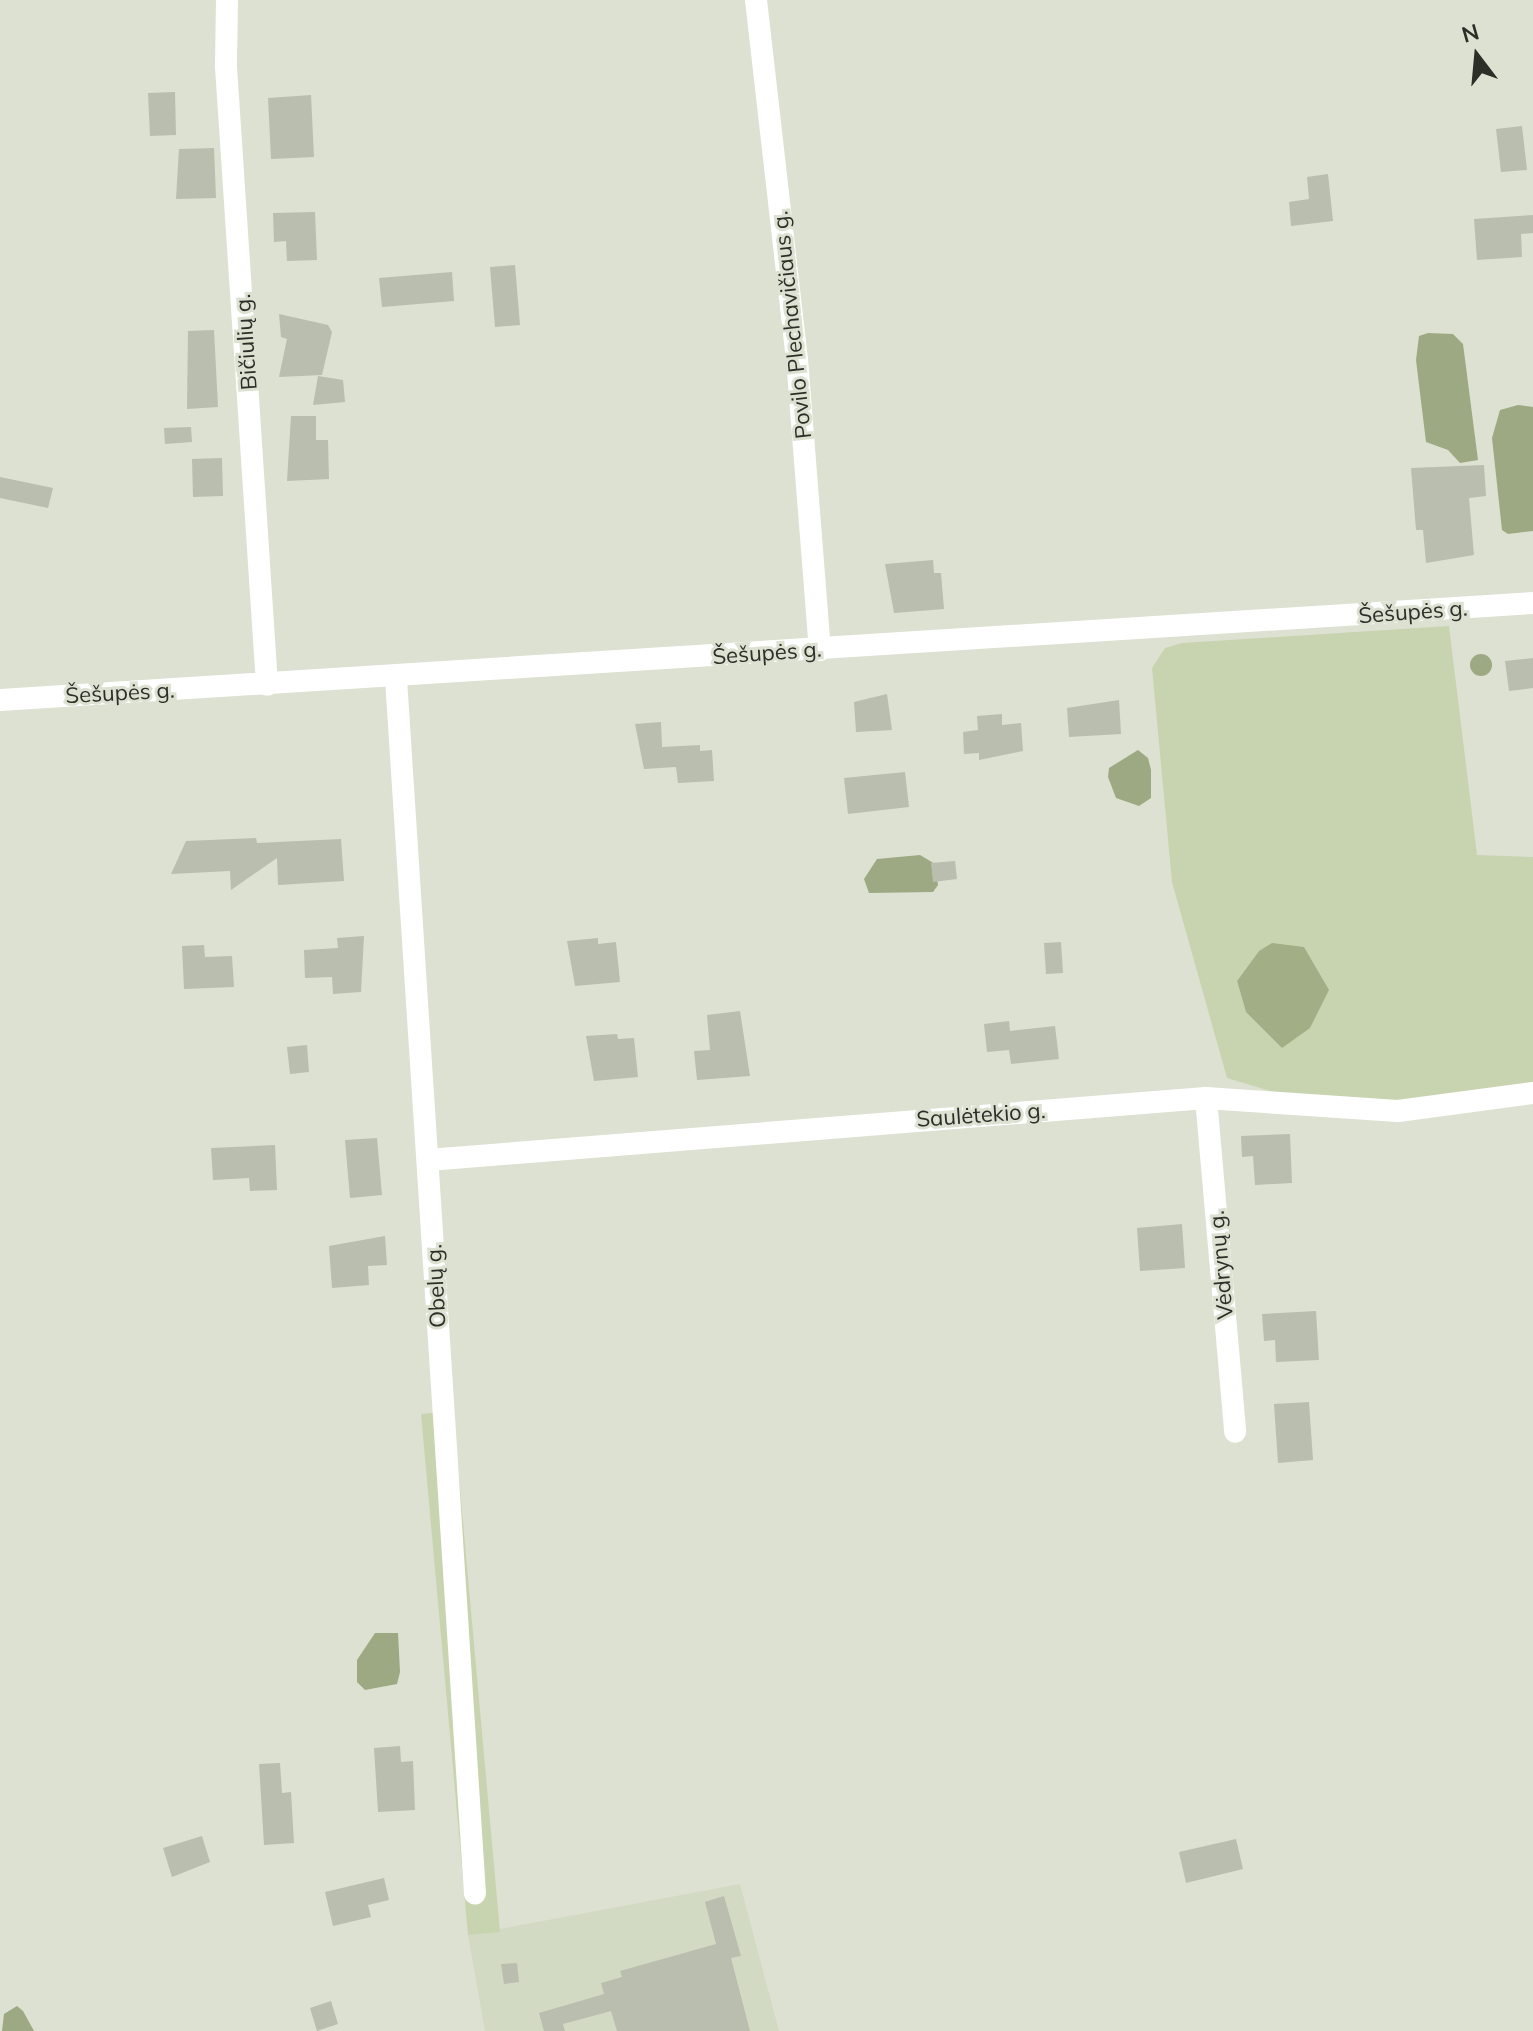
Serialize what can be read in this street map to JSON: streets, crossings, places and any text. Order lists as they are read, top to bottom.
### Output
{
  "streets": {
    "street": [
      "Povilo Plechavičiaus g.",
      "Bičiulių g.",
      "Šešupės g.",
      "Saulėtekio g.",
      "Vėdrynų g.",
      "Obelų g."
    ]
  },
  "crossings": [
    ["Povilo Plechavičiaus g.", "Šešupės g."],
    ["Bičiulių g.", "Šešupės g."],
    ["Šešupės g.", "Obelų g."],
    ["Saulėtekio g.", "Vėdrynų g."],
    ["Saulėtekio g.", "Obelų g."]
  ],
  "north": "top"
}
